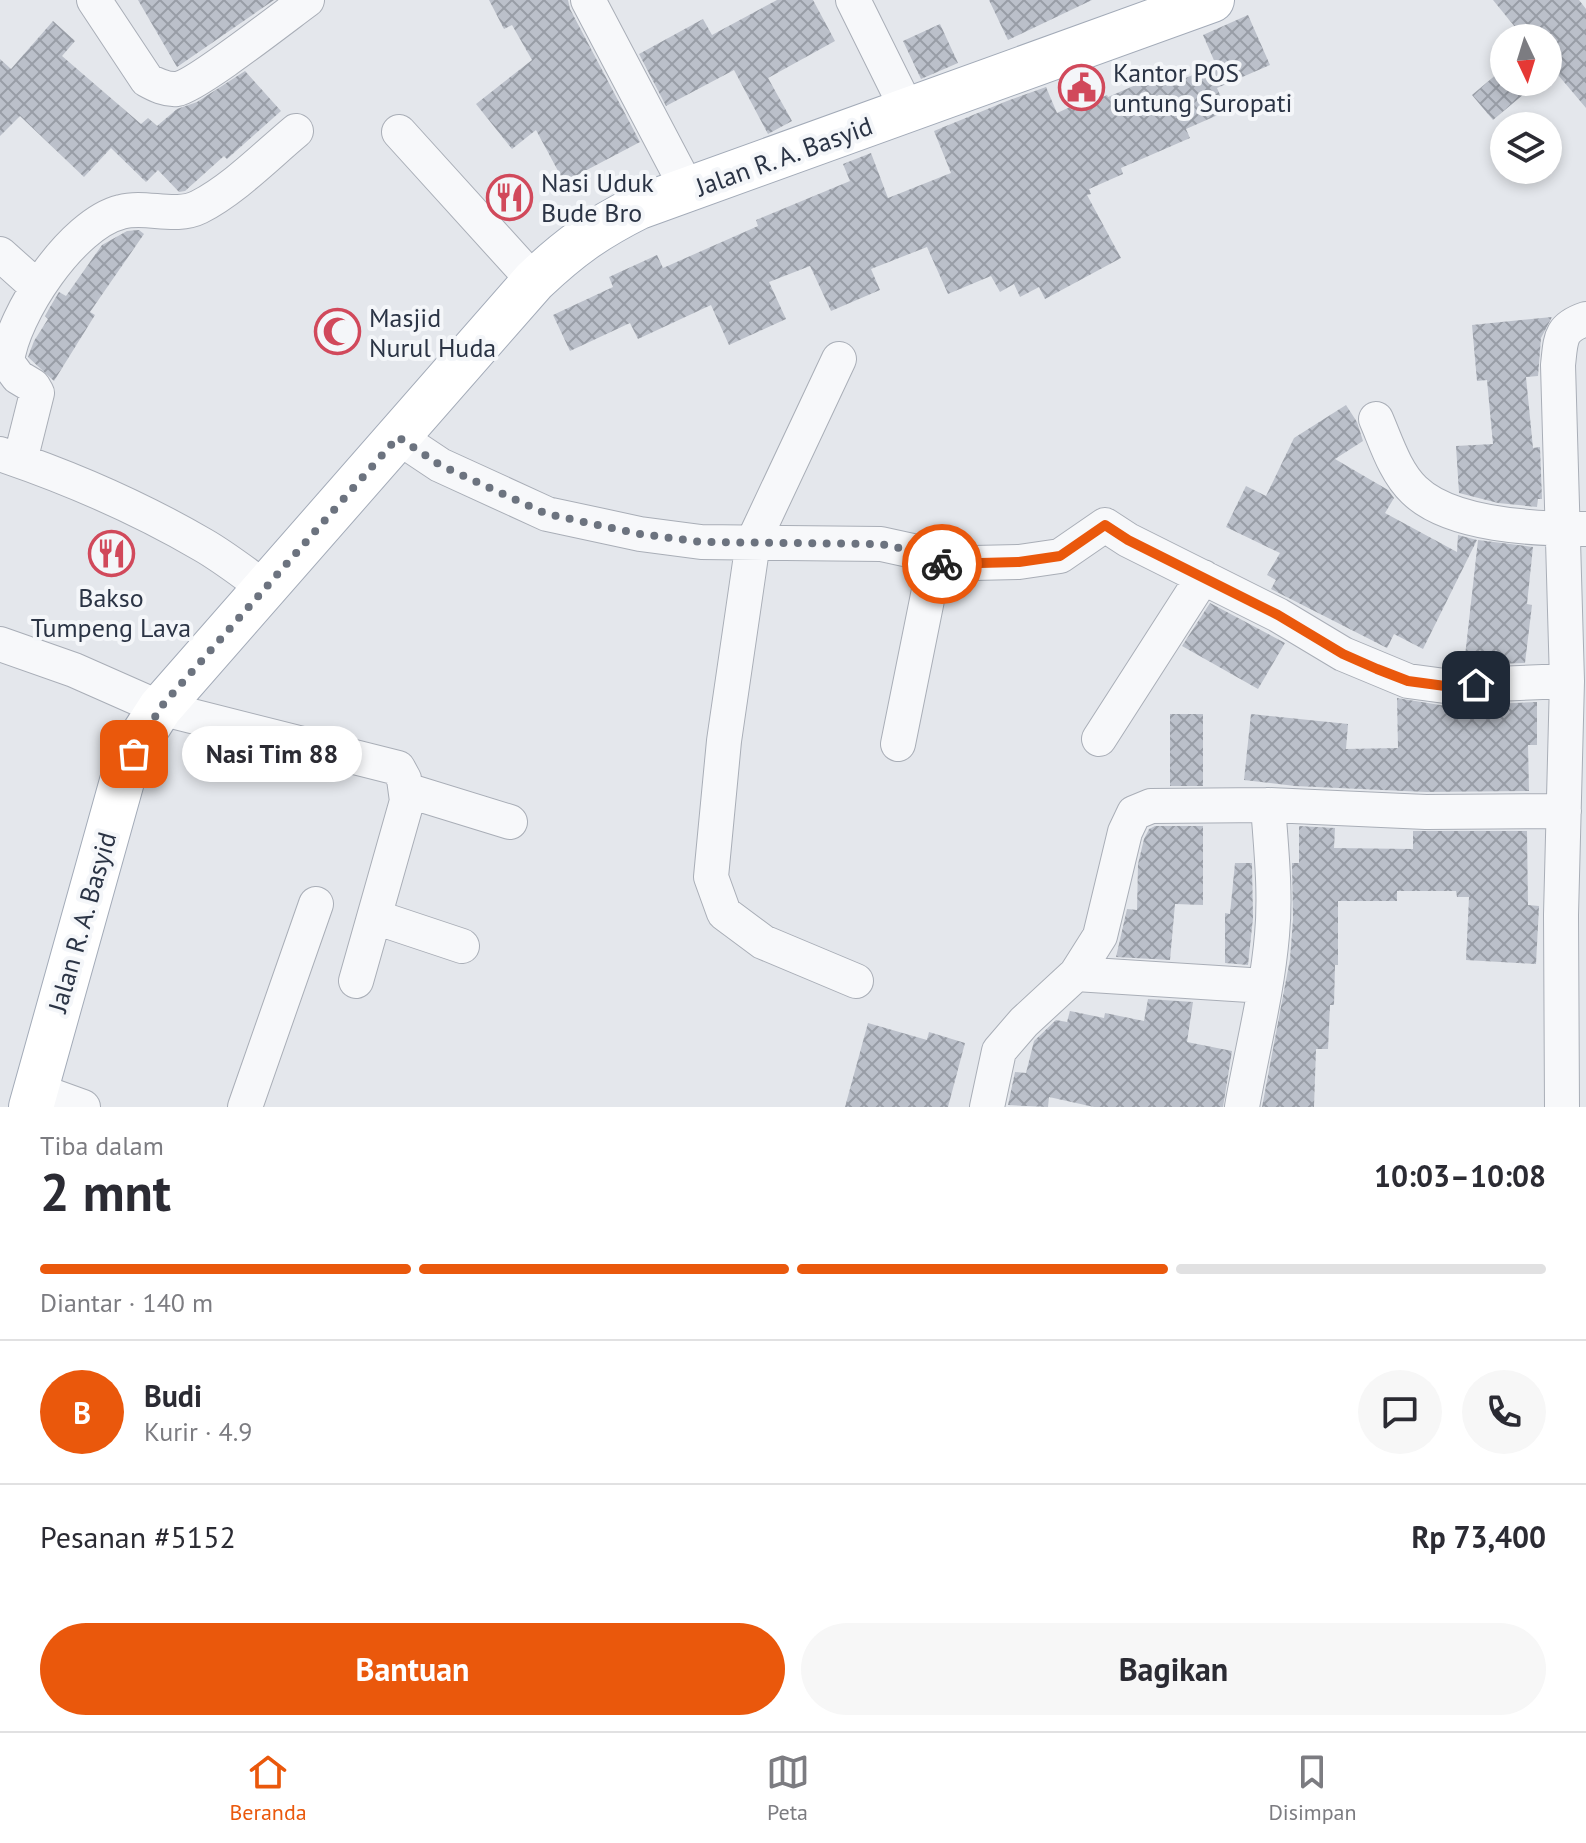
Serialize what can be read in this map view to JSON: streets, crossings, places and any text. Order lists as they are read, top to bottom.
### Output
{
  "streets": {
    "main road": ["Jalan R. A. Basyid"]
  },
  "places": {
    "public building": ["Kantor POS untung Suropati"],
    "restaurant": ["Nasi Uduk Bude Bro", "Bakso Tumpeng Lava"],
    "mosque": ["Masjid Nurul Huda"],
    "other": ["Nasi Tim 88"]
  },
  "north": "bottom",
  "page": {
    "bubble": "Nasi Tim 88",
    "heading": ["2 mnt", "Tiba dalam", "10:03–10:08"],
    "panel": [
      "Budi",
      "Kurir · 4.9",
      "Pesanan #5152",
      "Rp 73,400"
    ],
    "bar": "Diantar · 140 m",
    "round": "B",
    "buttons": ["Bantuan", "Bagikan"],
    "tabs": ["Beranda", "Peta", "Disimpan"]
  }
}
